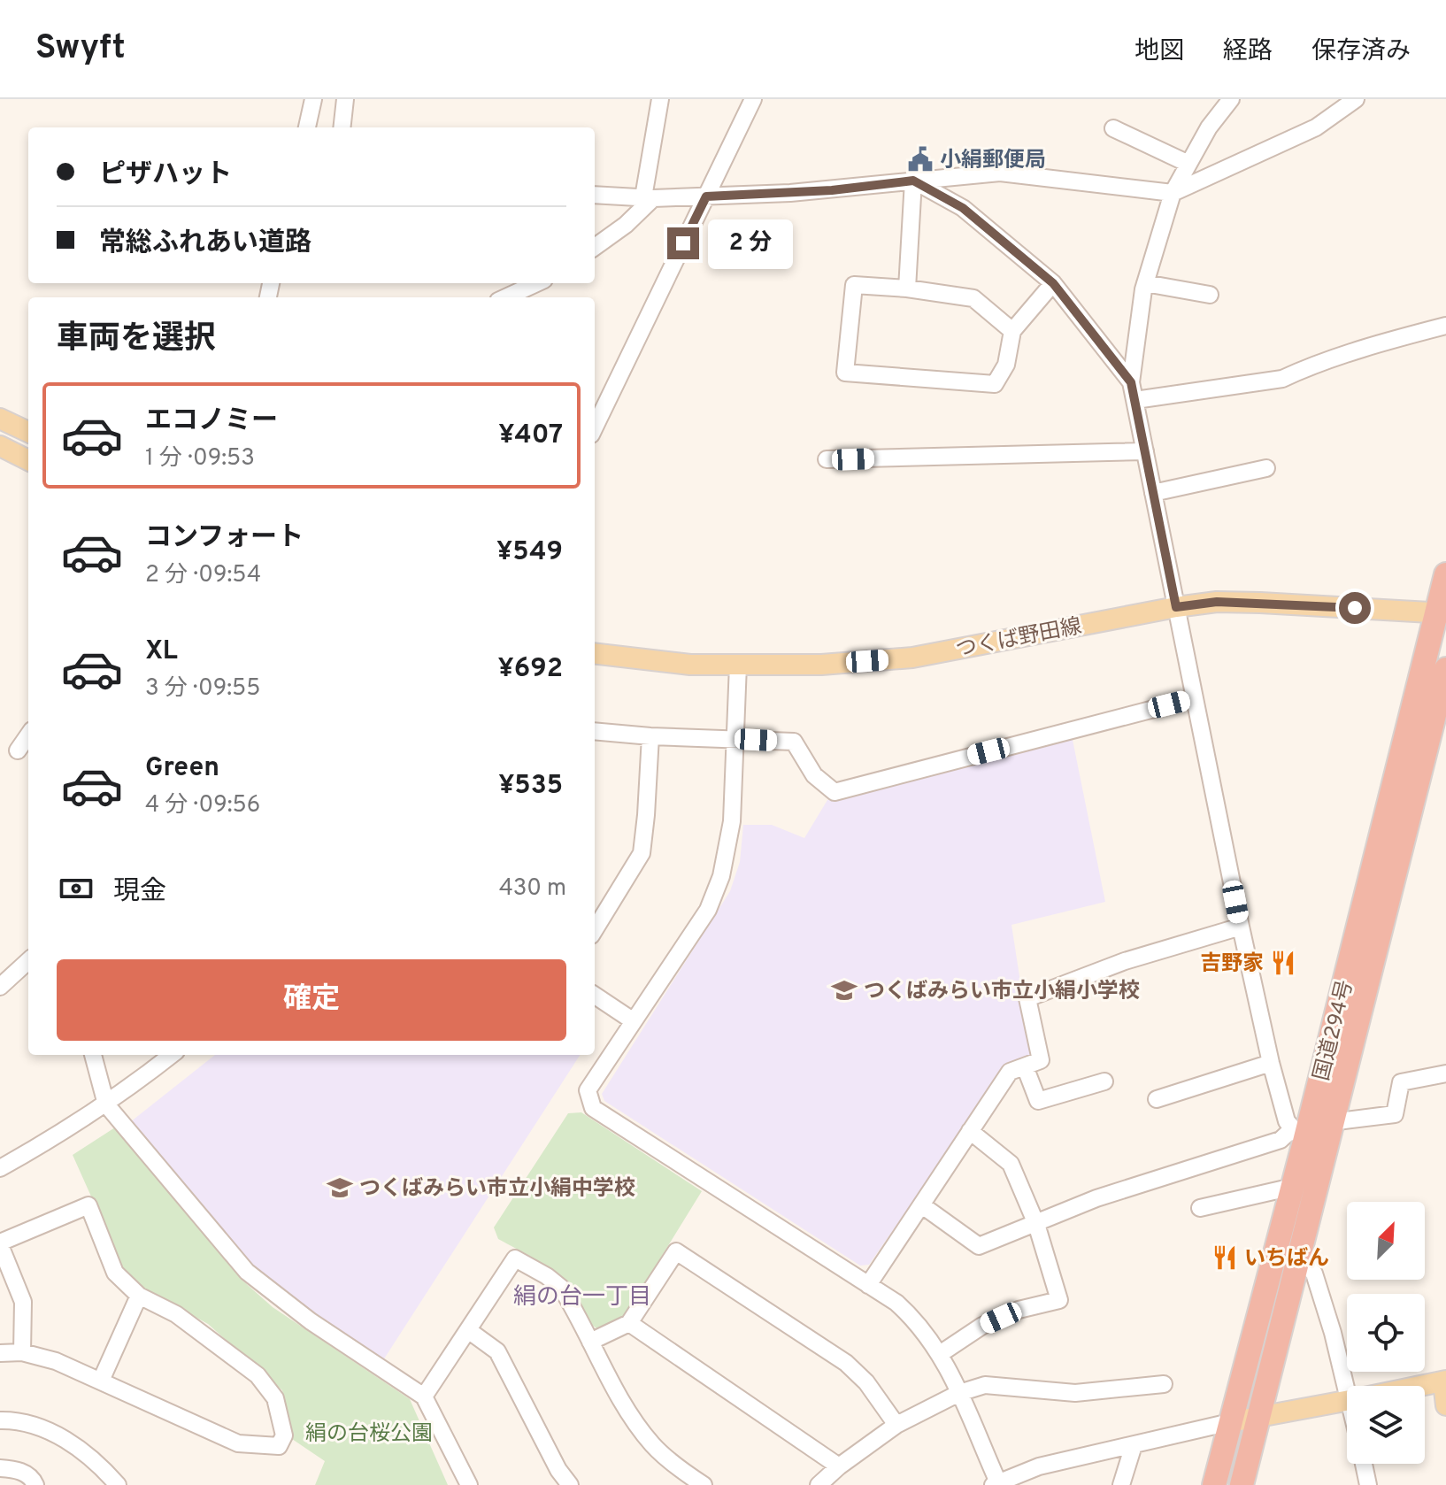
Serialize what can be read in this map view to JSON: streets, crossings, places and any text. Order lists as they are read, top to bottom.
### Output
{
  "streets": {
    "highway": ["国道294号"],
    "main road": ["つくば野田線"]
  },
  "crossings": [
    ["つくば野田線", "国道294号"]
  ],
  "districts": ["絹の台一丁目"],
  "parks": ["絹の台桜公園"],
  "places": {
    "public building": ["小絹郵便局"],
    "restaurant": ["吉野家", "いちばん"],
    "school or university": ["つくばみらい市立小絹小学校", "つくばみらい市立小絹中学校"]
  },
  "north": "top right",
  "page": {
    "header": "Swyft",
    "nav": ["地図", "経路", "保存済み"],
    "banner": ["ピザハット", "常総ふれあい道路"],
    "bubble": "2 分",
    "heading": "車両を選択",
    "list": [
      {
        "name": "エコノミー",
        "note": "1 分 · 09:53",
        "value": "¥407"
      },
      {
        "name": "コンフォート",
        "note": "2 分 · 09:54",
        "value": "¥549"
      },
      {
        "name": "XL",
        "note": "3 分 · 09:55",
        "value": "¥692"
      },
      {
        "name": "Green",
        "note": "4 分 · 09:56",
        "value": "¥535"
      }
    ],
    "pay": ["現金", "430 m"],
    "buttons": "確定"
  }
}
